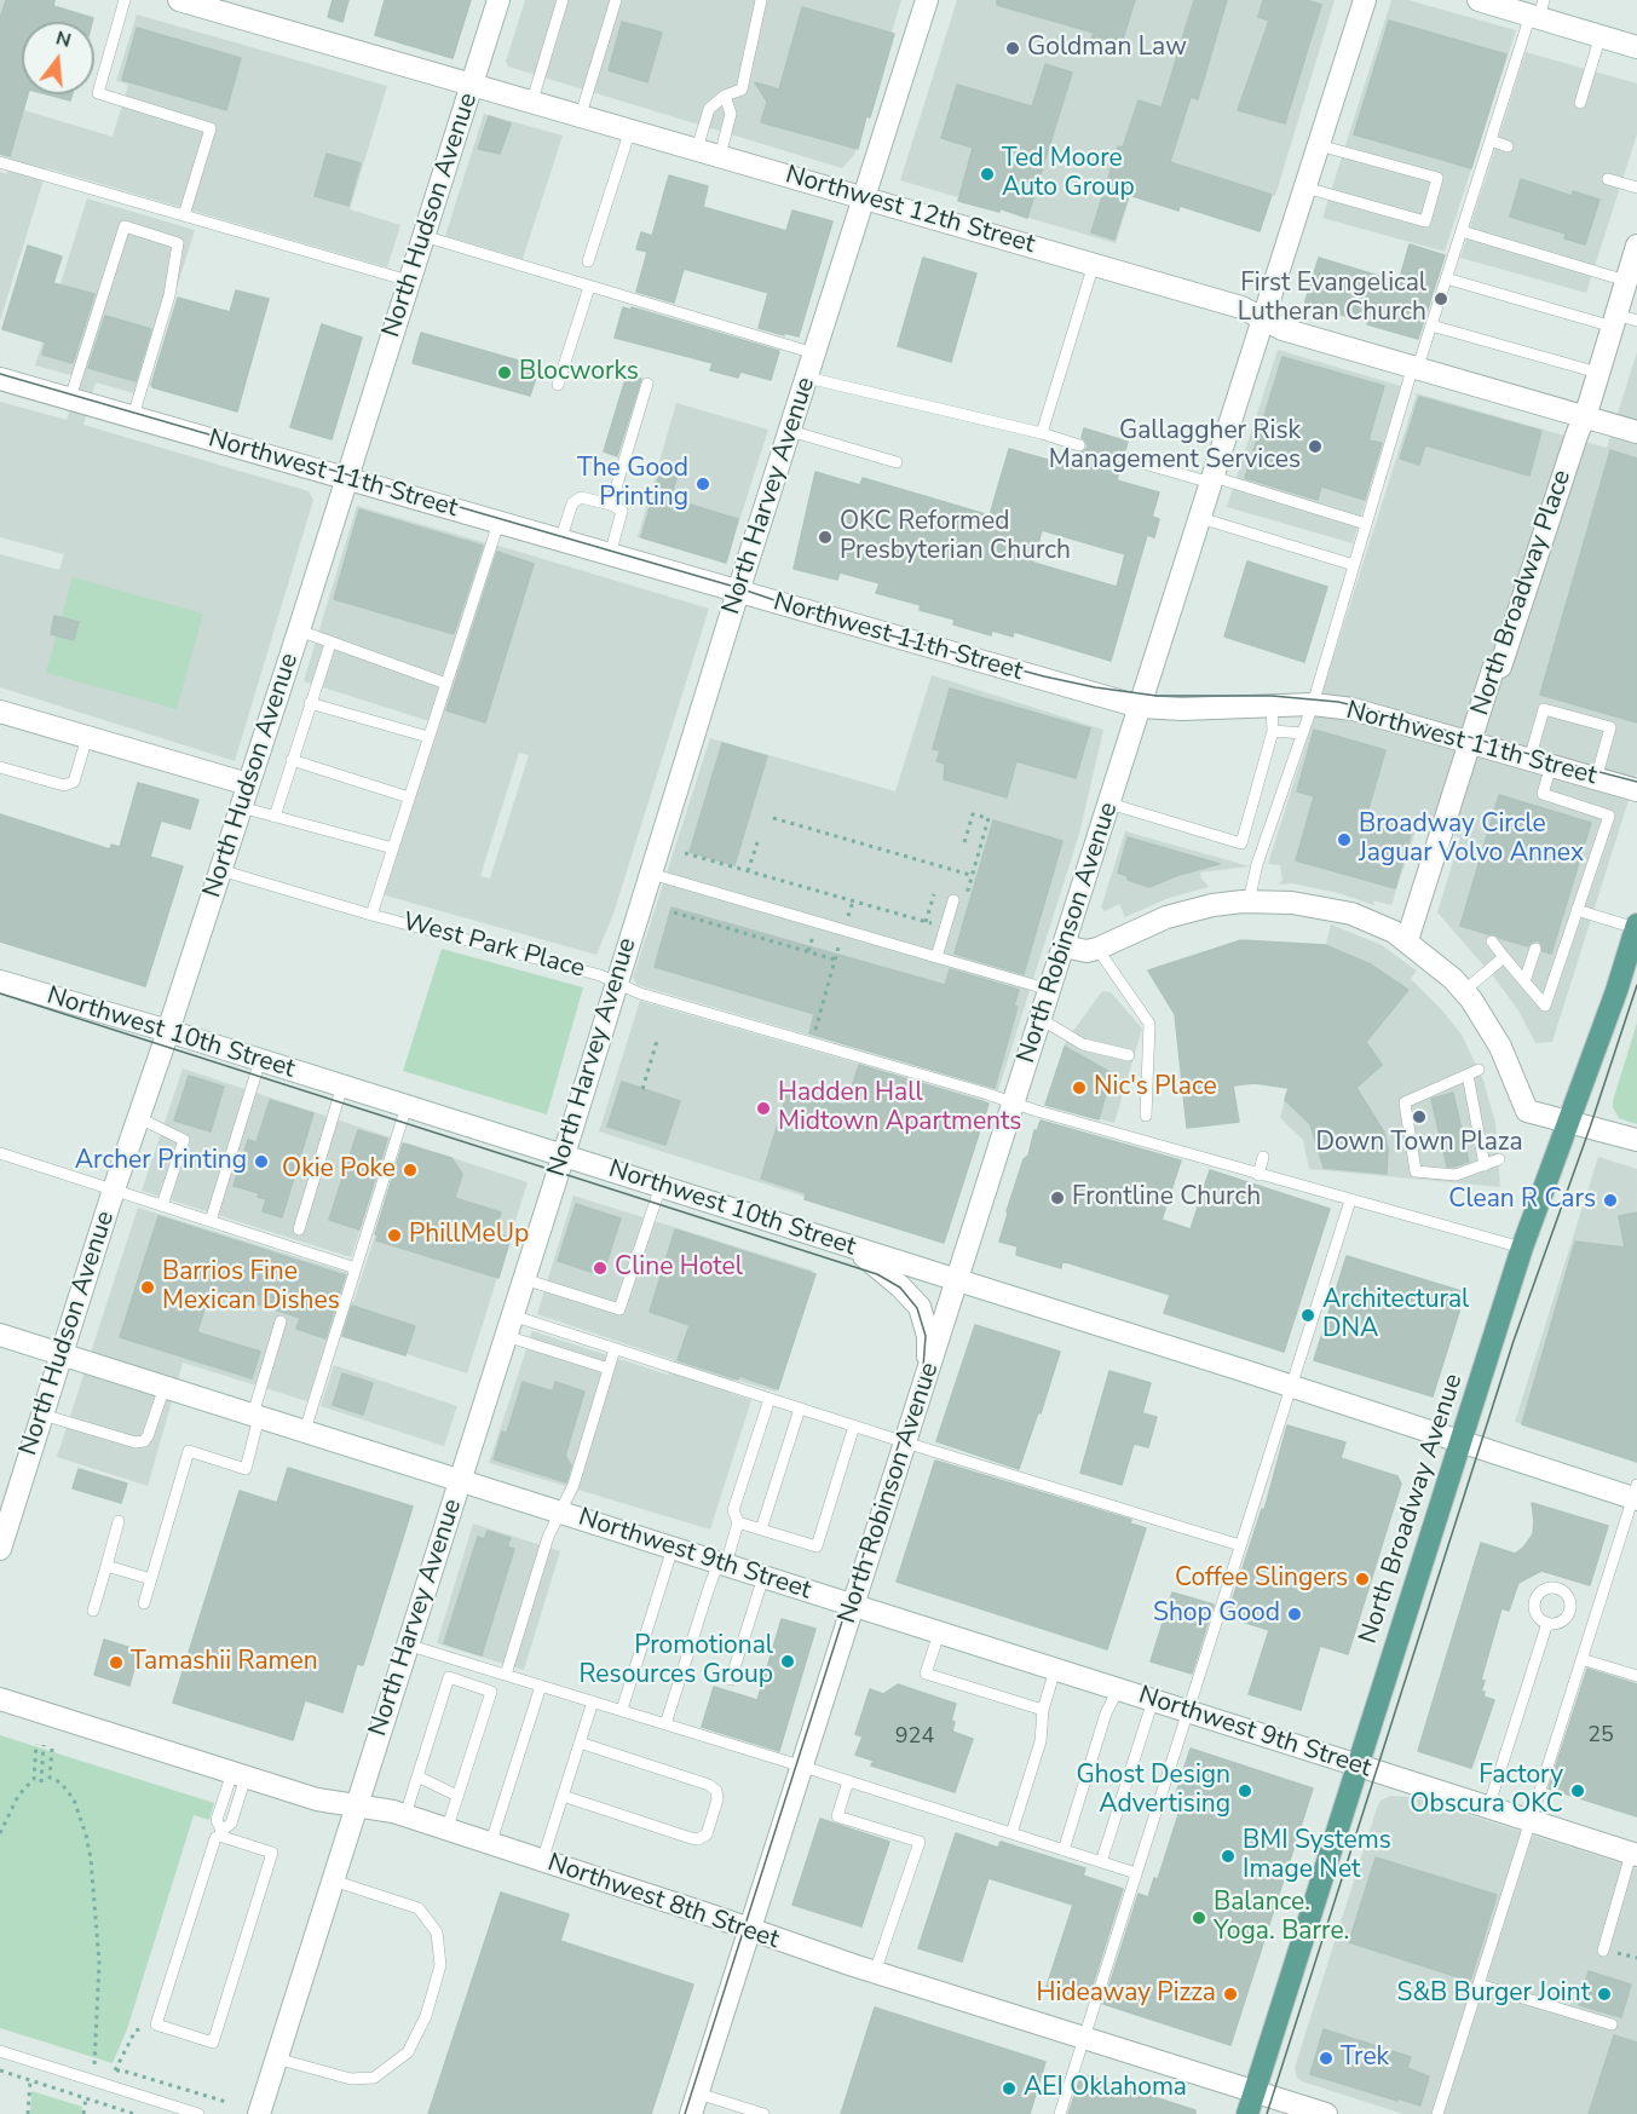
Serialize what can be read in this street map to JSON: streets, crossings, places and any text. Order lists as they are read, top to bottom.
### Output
{
  "streets": {
    "main road": ["North Broadway Avenue"],
    "street": [
      "Northwest 12th Street",
      "North Hudson Avenue",
      "Northwest 11th Street",
      "North Harvey Avenue",
      "North Broadway Place",
      "North Robinson Avenue",
      "Northwest 10th Street",
      "Northwest 9th Street",
      "Northwest 8th Street"
    ],
    "lane": ["West Park Place"]
  },
  "crossings": [
    ["Northwest 12th Street", "North Hudson Avenue"],
    ["Northwest 12th Street", "North Harvey Avenue"],
    ["Northwest 12th Street", "North Broadway Place"],
    ["Northwest 12th Street", "North Robinson Avenue"],
    ["North Hudson Avenue", "Northwest 11th Street"],
    ["North Hudson Avenue", "West Park Place"],
    ["North Hudson Avenue", "Northwest 10th Street"],
    ["North Hudson Avenue", "Northwest 9th Street"],
    ["Northwest 11th Street", "North Harvey Avenue"],
    ["Northwest 11th Street", "North Broadway Place"],
    ["Northwest 11th Street", "North Robinson Avenue"],
    ["North Harvey Avenue", "West Park Place"],
    ["North Harvey Avenue", "Northwest 10th Street"],
    ["North Harvey Avenue", "Northwest 9th Street"],
    ["North Harvey Avenue", "Northwest 8th Street"],
    ["North Robinson Avenue", "West Park Place"],
    ["North Robinson Avenue", "Northwest 10th Street"],
    ["North Robinson Avenue", "Northwest 9th Street"],
    ["North Robinson Avenue", "Northwest 8th Street"],
    ["West Park Place", "North Broadway Avenue"],
    ["Northwest 10th Street", "North Broadway Avenue"],
    ["North Broadway Avenue", "Northwest 9th Street"],
    ["North Broadway Avenue", "Northwest 8th Street"]
  ],
  "places": [
    "Goldman Law",
    "Ted Moore Auto Group",
    "First Evangelical Lutheran Church",
    "Blocworks",
    "Gallaggher Risk Management Services",
    "The Good Printing",
    "OKC Reformed Presbyterian Church",
    "Broadway Circle Jaguar Volvo Annex",
    "Nic's Place",
    "Hadden Hall Midtown Apartments",
    "Down Town Plaza",
    "Archer Printing",
    "Okie Poke",
    "Frontline Church",
    "Clean R Cars",
    "PhillMeUp",
    "Cline Hotel",
    "Barrios Fine Mexican Dishes",
    "Architectural DNA",
    "Coffee Slingers",
    "Shop Good",
    "Promotional Resources Group",
    "Tamashii Ramen",
    "Ghost Design Advertising",
    "Factory Obscura OKC",
    "BMI Systems Image Net",
    "Balance. Yoga. Barre.",
    "Hideaway Pizza",
    "S&B Burger Joint",
    "Trek",
    "AEI Oklahoma"
  ],
  "house_numbers": ["25", "924"],
  "north": "top"
}
